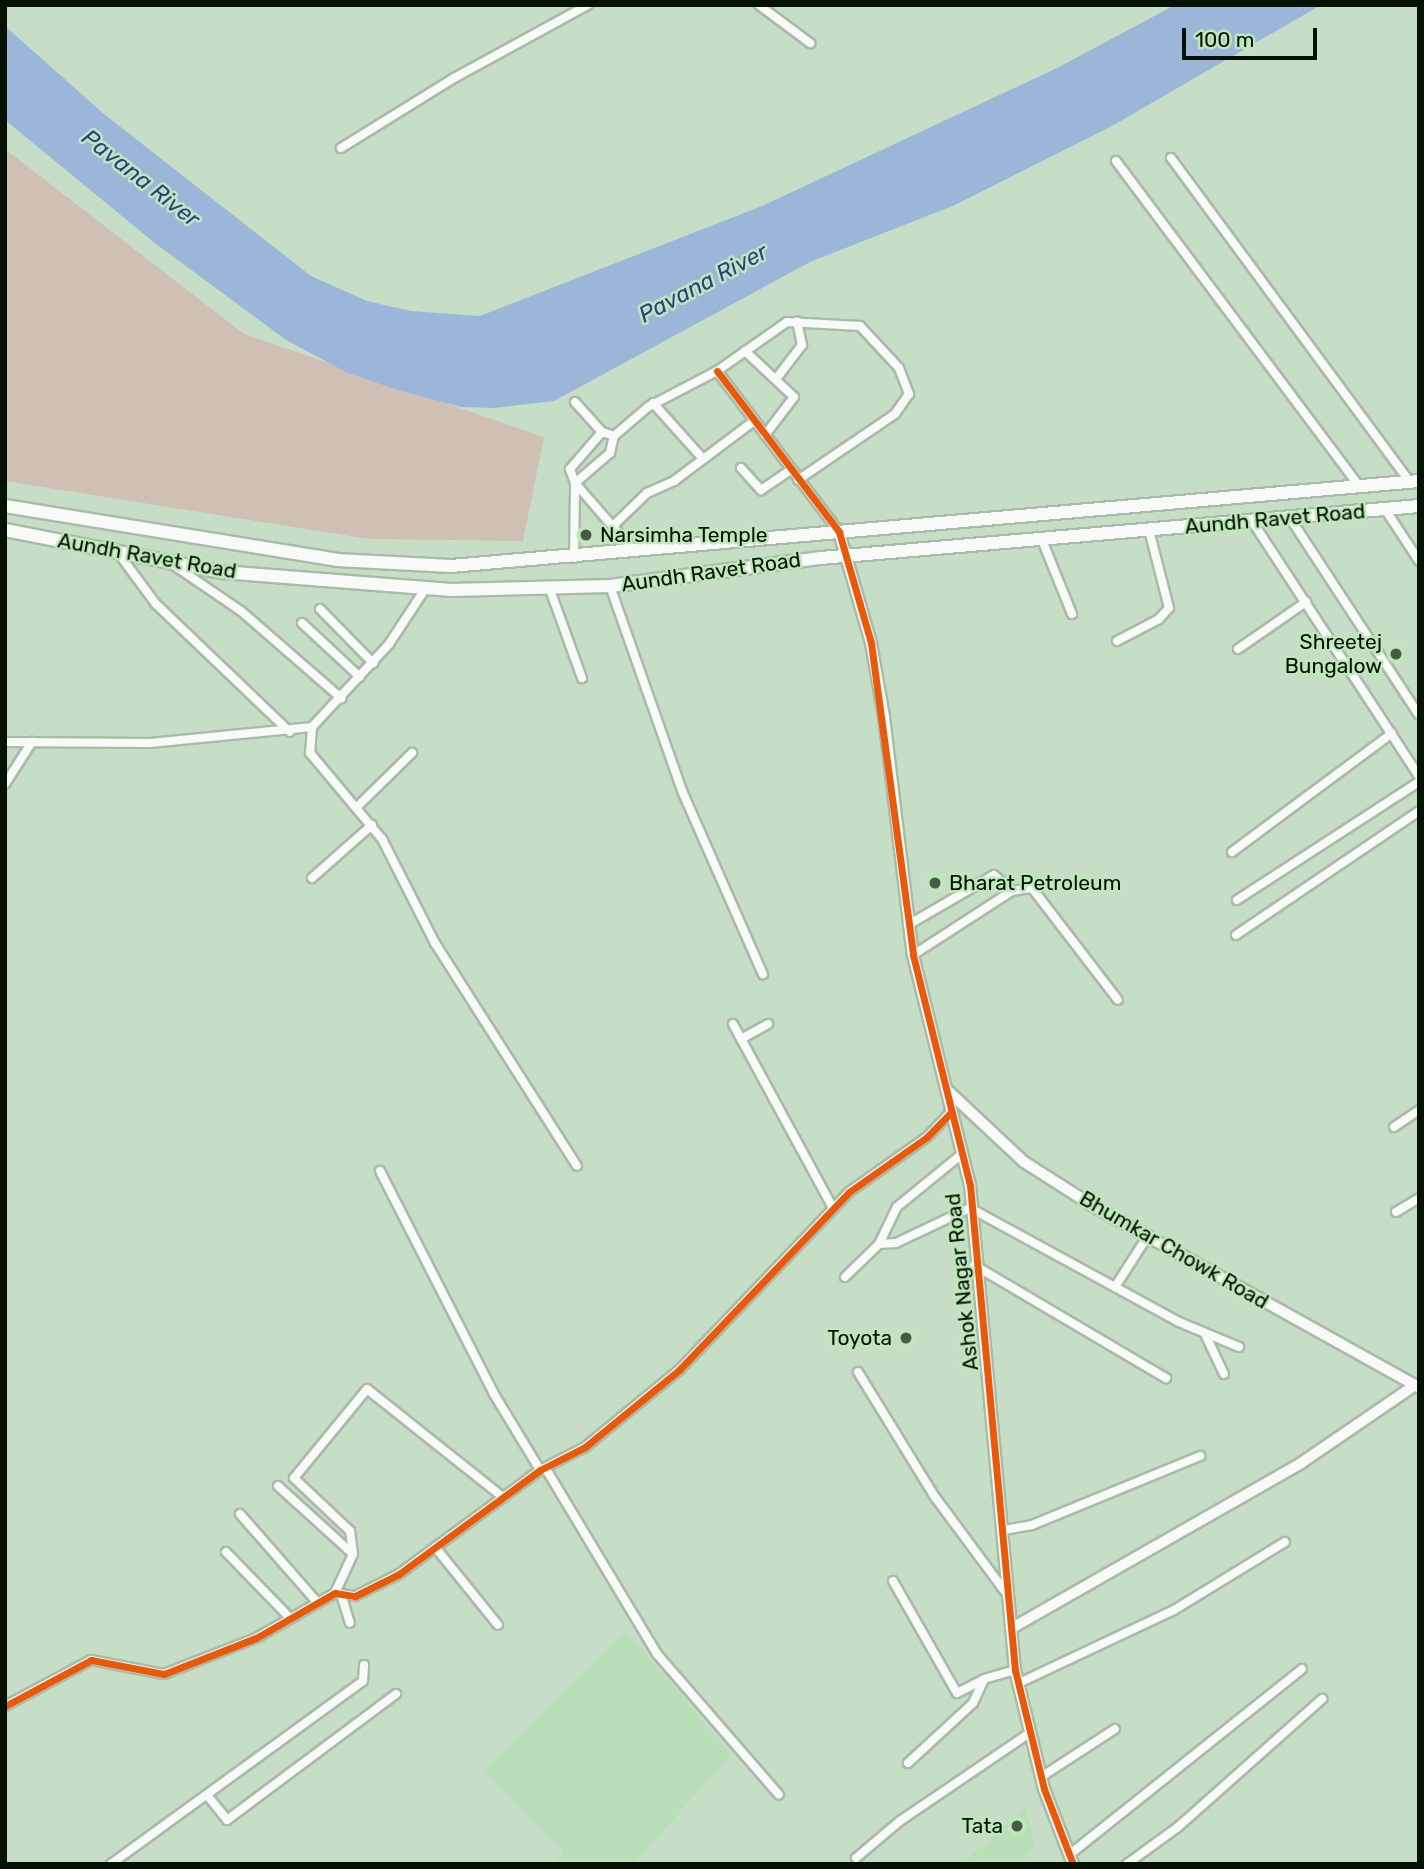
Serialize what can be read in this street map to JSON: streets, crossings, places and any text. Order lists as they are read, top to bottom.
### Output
{
  "streets": {
    "main road": ["Aundh Ravet Road"],
    "street": ["Bhumkar Chowk Road", "Ashok Nagar Road"]
  },
  "crossings": [
    ["Aundh Ravet Road", "Ashok Nagar Road"],
    ["Bhumkar Chowk Road", "Ashok Nagar Road"]
  ],
  "water": ["Pavana River"],
  "places": [
    "Narsimha Temple",
    "Shreetej Bungalow",
    "Bharat Petroleum",
    "Toyota",
    "Tata"
  ],
  "scale_bar": "100 m"
}
